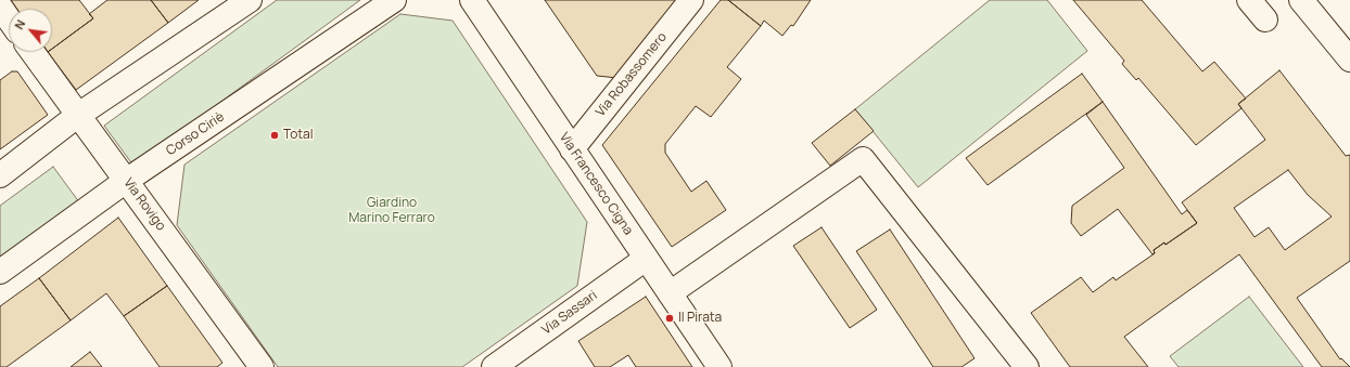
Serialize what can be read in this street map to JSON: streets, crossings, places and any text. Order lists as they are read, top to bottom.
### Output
{
  "streets": {
    "street": [
      "Via Robassomero",
      "Corso Ciriè",
      "Via Francesco Cigna",
      "Via Rovigo",
      "Via Sassari"
    ]
  },
  "crossings": [
    ["Via Robassomero", "Via Francesco Cigna"],
    ["Corso Ciriè", "Via Rovigo"],
    ["Via Francesco Cigna", "Via Sassari"]
  ],
  "parks": ["Giardino Marino Ferraro"],
  "places": ["Total", "Il Pirata"],
  "north": "top left"
}
